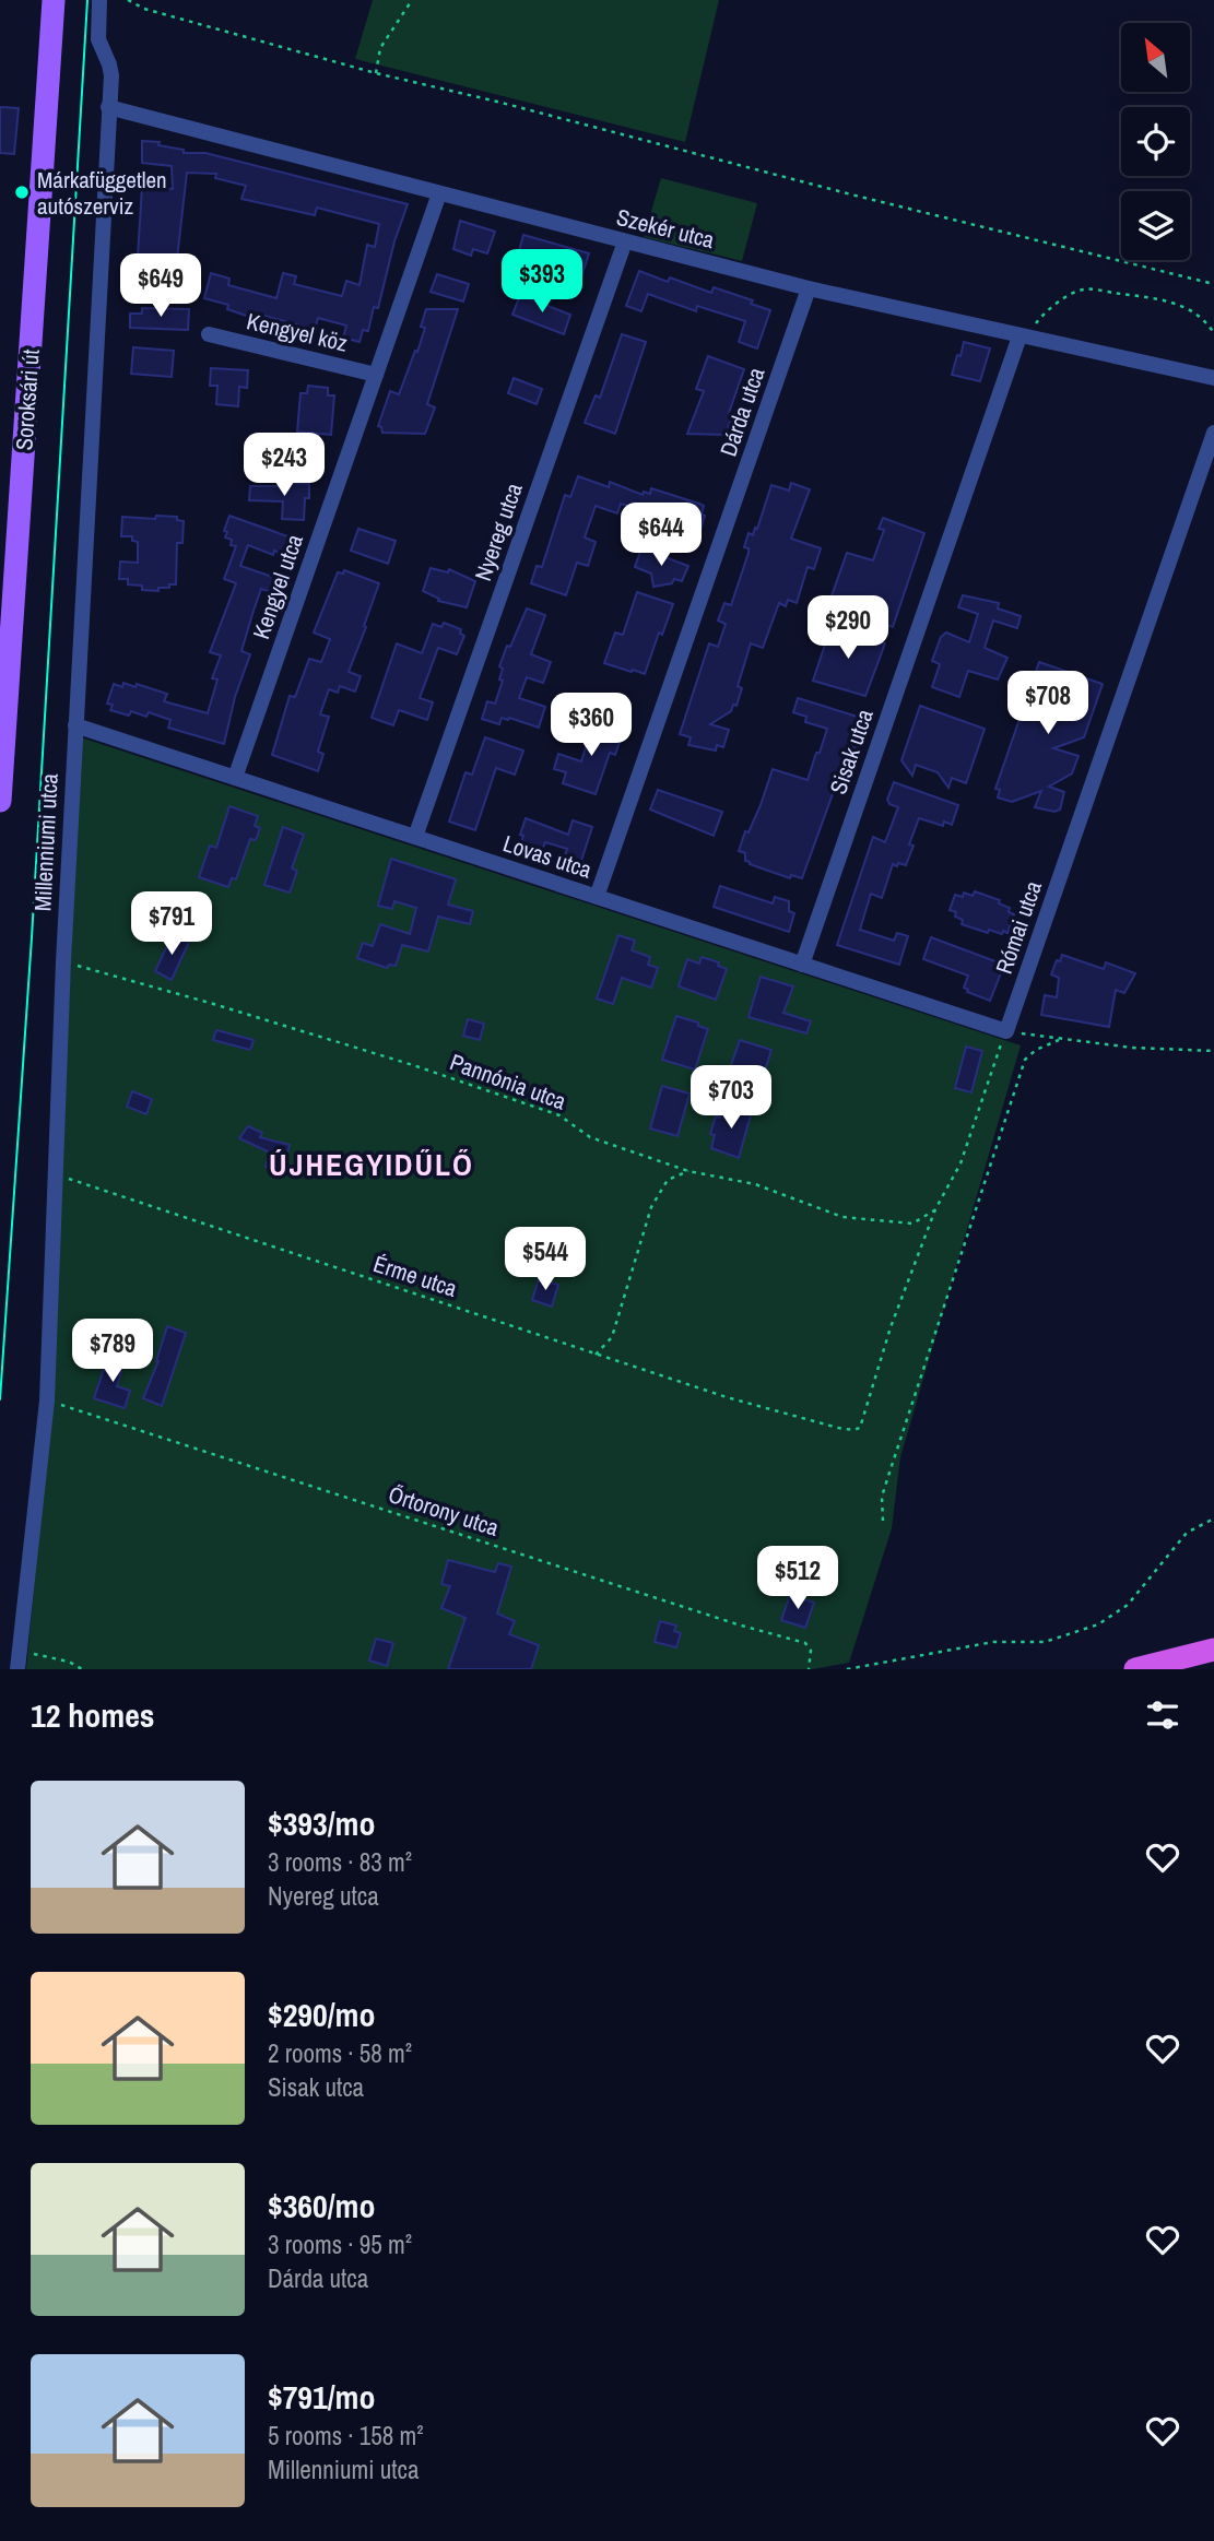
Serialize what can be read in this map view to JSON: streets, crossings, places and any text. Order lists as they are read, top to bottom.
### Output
{
  "streets": {
    "main road": ["Soroksári út"],
    "street": [
      "Szekér utca",
      "Kengyel köz",
      "Dárda utca",
      "Nyereg utca",
      "Kengyel utca",
      "Sisak utca",
      "Millenniumi utca",
      "Lovas utca",
      "Római utca"
    ],
    "path": ["Pannónia utca", "Érme utca", "Őrtorony utca"]
  },
  "crossings": [
    ["Szekér utca", "Dárda utca"],
    ["Szekér utca", "Nyereg utca"],
    ["Szekér utca", "Kengyel utca"],
    ["Szekér utca", "Sisak utca"],
    ["Szekér utca", "Millenniumi utca"],
    ["Kengyel köz", "Kengyel utca"],
    ["Dárda utca", "Lovas utca"],
    ["Nyereg utca", "Lovas utca"],
    ["Kengyel utca", "Lovas utca"],
    ["Sisak utca", "Lovas utca"],
    ["Millenniumi utca", "Lovas utca"],
    ["Millenniumi utca", "Pannónia utca"],
    ["Millenniumi utca", "Érme utca"],
    ["Millenniumi utca", "Őrtorony utca"],
    ["Lovas utca", "Római utca"],
    ["Pannónia utca", "Érme utca"]
  ],
  "districts": ["ÚJHEGYIDŰLŐ"],
  "places": ["Márkafüggetlen autószerviz"],
  "north": "top left",
  "page": {
    "price": [
      "$393",
      "$649",
      "$243",
      "$644",
      "$290",
      "$708",
      "$360",
      "$791",
      "$703",
      "$544",
      "$789",
      "$512"
    ],
    "heading": "12 homes",
    "list": [
      {
        "name": "$393/mo",
        "note": "3 rooms · 83 m² · Nyereg utca"
      },
      {
        "name": "$290/mo",
        "note": "2 rooms · 58 m² · Sisak utca"
      },
      {
        "name": "$360/mo",
        "note": "3 rooms · 95 m² · Dárda utca"
      },
      {
        "name": "$791/mo",
        "note": "5 rooms · 158 m² · Millenniumi utca"
      }
    ]
  }
}
